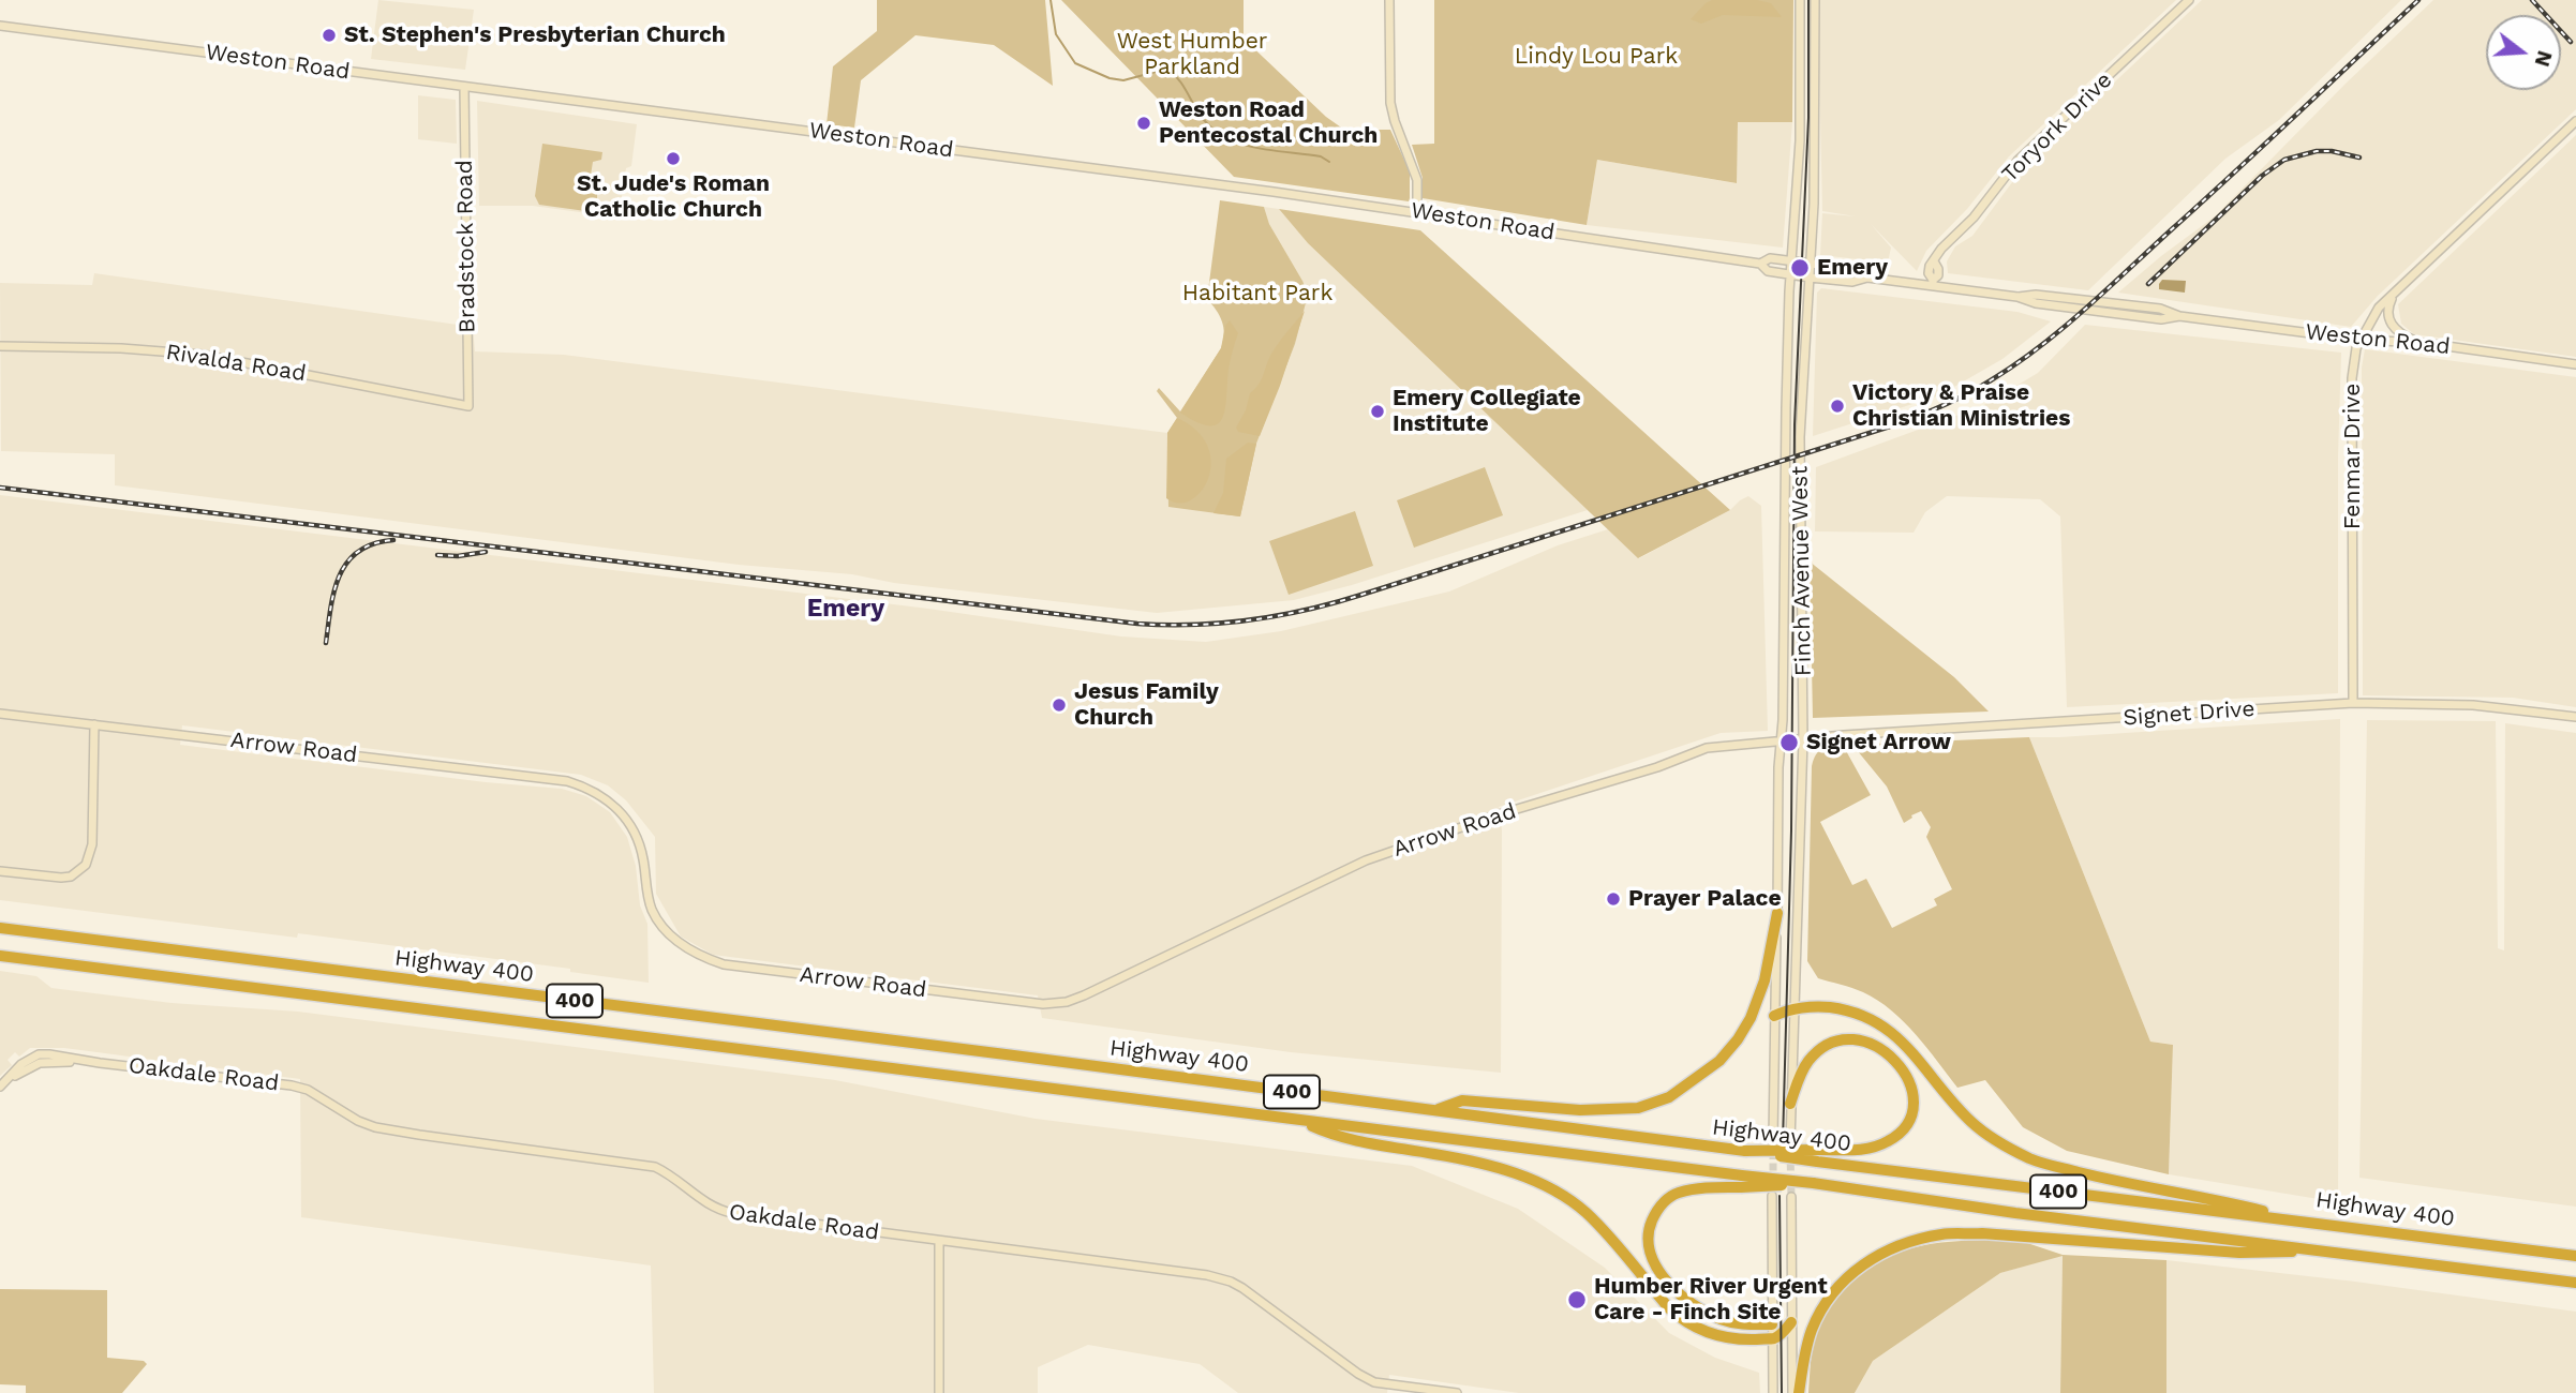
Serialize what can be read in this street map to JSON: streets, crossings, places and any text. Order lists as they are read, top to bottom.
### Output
{
  "streets": {
    "highway": ["Highway 400", "400"],
    "street": [
      "Weston Road",
      "Toryork Drive",
      "Bradstock Road",
      "Rivalda Road",
      "Fenmar Drive",
      "Finch Avenue West",
      "Signet Drive",
      "Arrow Road",
      "Oakdale Road"
    ]
  },
  "crossings": [
    ["Weston Road", "Toryork Drive"],
    ["Weston Road", "Bradstock Road"],
    ["Weston Road", "Fenmar Drive"],
    ["Weston Road", "Finch Avenue West"],
    ["Bradstock Road", "Rivalda Road"],
    ["Fenmar Drive", "Signet Drive"],
    ["Finch Avenue West", "Signet Drive"],
    ["Finch Avenue West", "Arrow Road"],
    ["Signet Drive", "Arrow Road"]
  ],
  "districts": ["Emery"],
  "parks": ["West Humber Parkland", "Lindy Lou Park", "Habitant Park"],
  "places": [
    "St. Stephen's Presbyterian Church",
    "Weston Road Pentecostal Church",
    "St. Jude's Roman Catholic Church",
    "Emery",
    "Victory & Praise Christian Ministries",
    "Emery Collegiate Institute",
    "Jesus Family Church",
    "Signet Arrow",
    "Prayer Palace",
    "Humber River Urgent Care - Finch Site"
  ],
  "north": "right"
}
